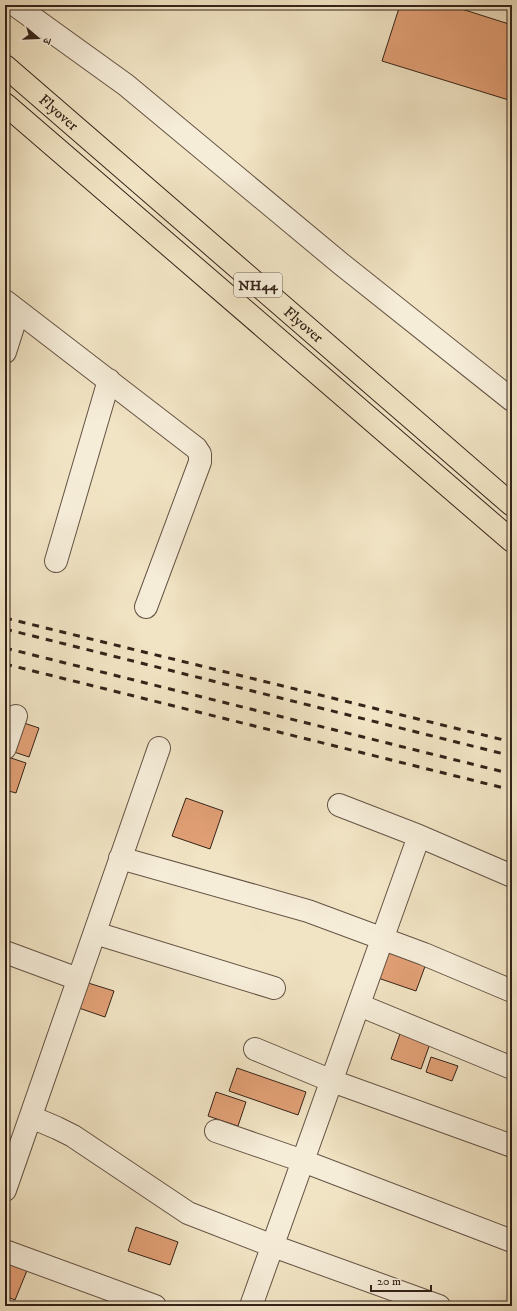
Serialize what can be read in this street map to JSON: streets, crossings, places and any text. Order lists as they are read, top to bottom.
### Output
{
  "streets": {
    "highway": ["Flyover", "NH44"]
  },
  "scale_bar": "20 m",
  "north": "right"
}
